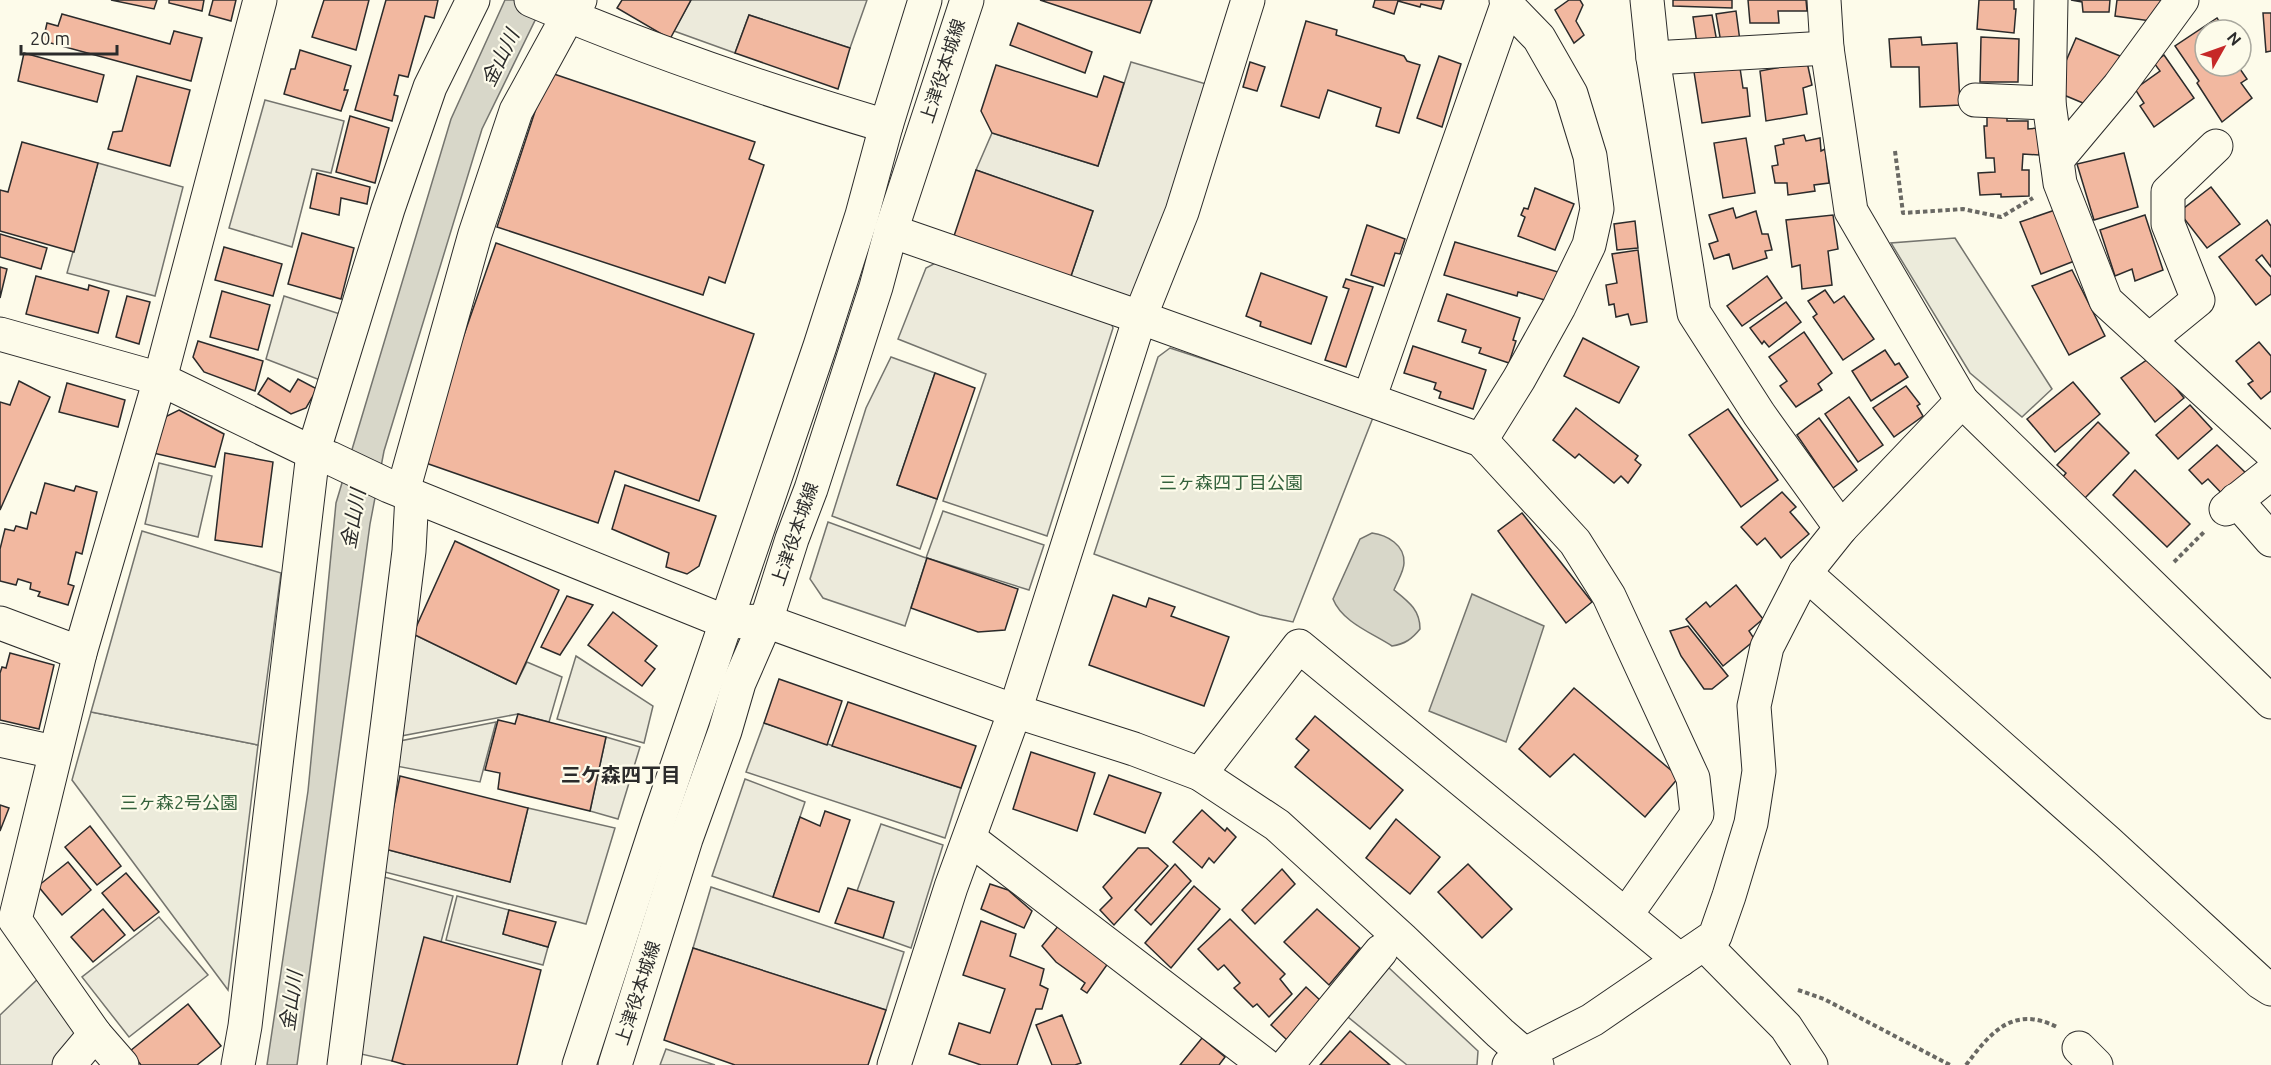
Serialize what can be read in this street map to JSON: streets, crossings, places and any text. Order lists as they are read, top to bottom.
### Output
{
  "streets": {
    "street": ["上津役本城線"]
  },
  "districts": ["三ケ森四丁目"],
  "water": ["金山川"],
  "parks": ["三ヶ森四丁目公園", "三ヶ森2号公園"],
  "scale_bar": "20 m",
  "north": "top right"
}
